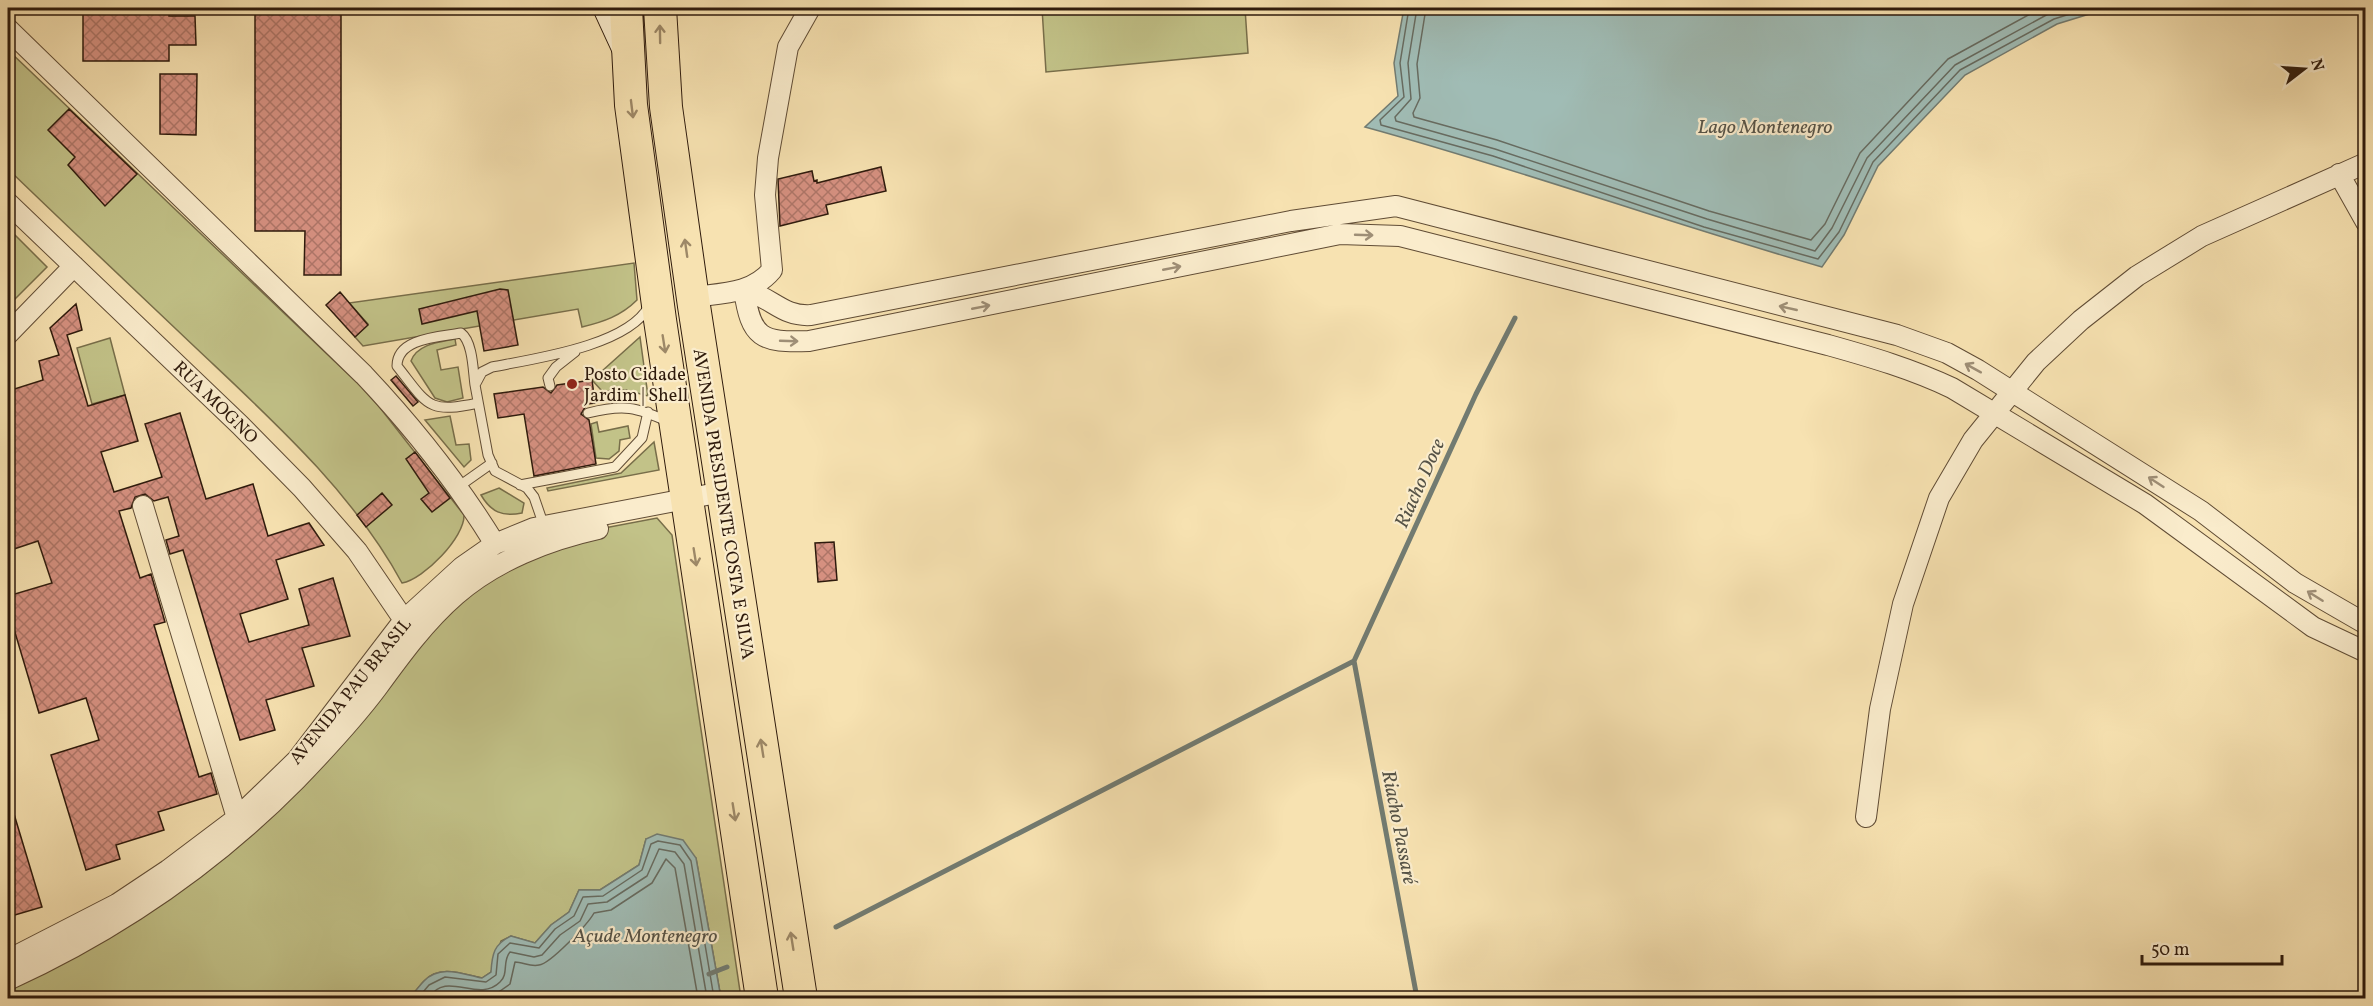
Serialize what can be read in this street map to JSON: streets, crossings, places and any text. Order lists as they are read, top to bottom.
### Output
{
  "streets": {
    "main road": ["AVENIDA PRESIDENTE COSTA E SILVA"],
    "street": ["RUA MOGNO", "AVENIDA PAU BRASIL"]
  },
  "crossings": [
    ["RUA MOGNO", "AVENIDA PAU BRASIL"],
    ["AVENIDA PRESIDENTE COSTA E SILVA", "AVENIDA PAU BRASIL"]
  ],
  "water": [
    "Lago Montenegro",
    "Riacho Doce",
    "Riacho Passaré",
    "Açude Montenegro"
  ],
  "places": ["Posto Cidade Jardim | Shell"],
  "scale_bar": "50 m",
  "north": "right"
}
